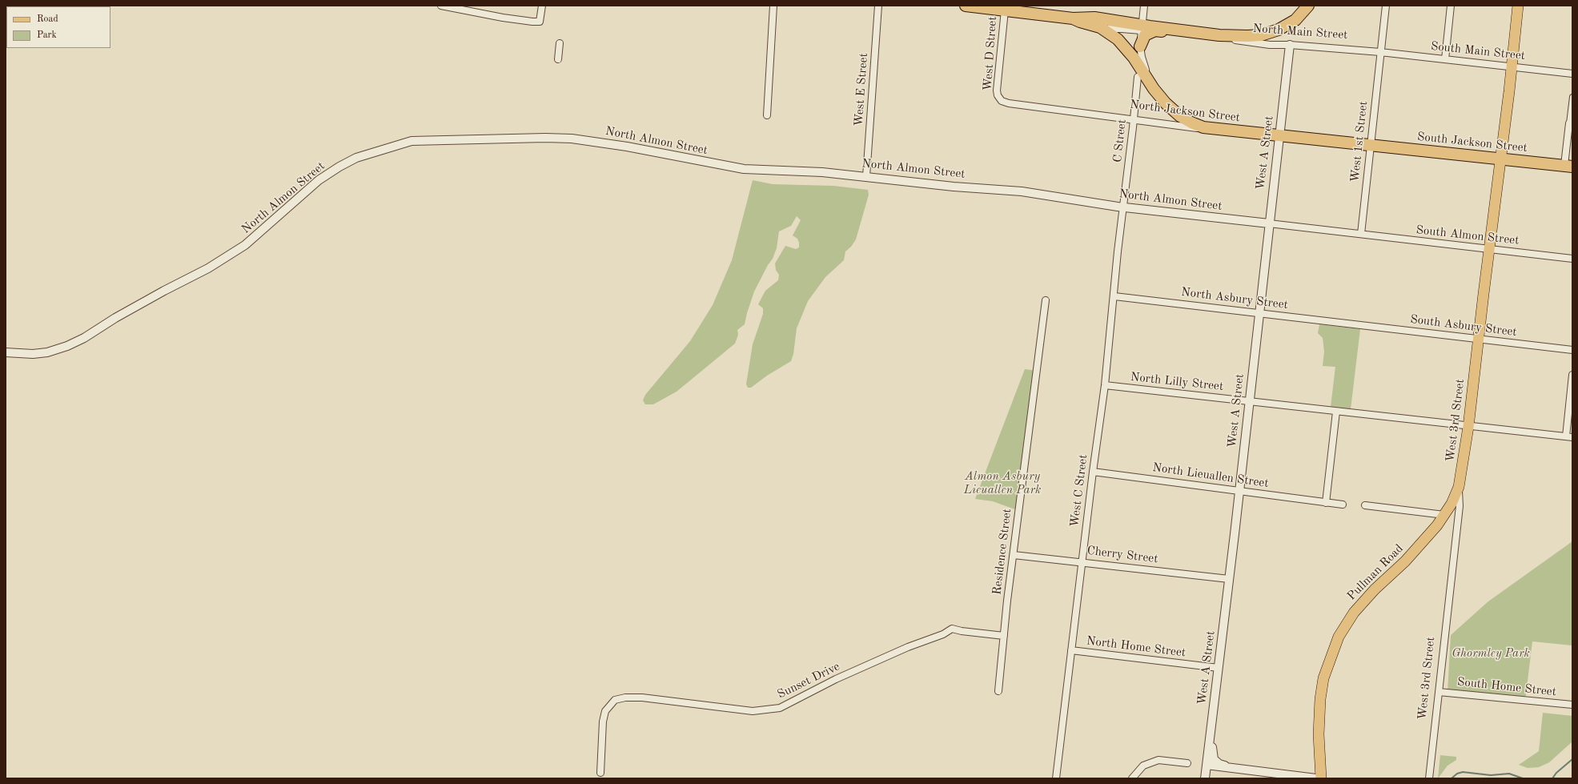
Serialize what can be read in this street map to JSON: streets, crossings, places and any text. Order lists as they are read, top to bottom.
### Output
{
  "streets": {
    "highway": ["North Main Street", "North Jackson Street", "South Jackson Street"],
    "main road": ["West 3rd Street", "Pullman Road"],
    "street": [
      "South Main Street",
      "West D Street",
      "West E Street",
      "North Almon Street",
      "C Street",
      "West 1st Street",
      "West A Street",
      "South Almon Street",
      "North Asbury Street",
      "South Asbury Street",
      "North Lilly Street",
      "North Lieuallen Street",
      "West C Street",
      "Residence Street",
      "Cherry Street",
      "North Home Street",
      "Sunset Drive",
      "South Home Street"
    ]
  },
  "crossings": [
    ["North Main Street", "South Main Street"],
    ["North Main Street", "West D Street"],
    ["North Main Street", "North Jackson Street"],
    ["North Main Street", "West 1st Street"],
    ["North Main Street", "West A Street"],
    ["South Main Street", "West 1st Street"],
    ["South Main Street", "West 3rd Street"],
    ["West D Street", "North Jackson Street"],
    ["West E Street", "North Almon Street"],
    ["North Jackson Street", "C Street"],
    ["North Jackson Street", "West 1st Street"],
    ["North Jackson Street", "South Jackson Street"],
    ["North Jackson Street", "West A Street"],
    ["North Almon Street", "C Street"],
    ["North Almon Street", "West 1st Street"],
    ["North Almon Street", "West A Street"],
    ["North Almon Street", "South Almon Street"],
    ["North Almon Street", "West C Street"],
    ["C Street", "West C Street"],
    ["West 1st Street", "South Jackson Street"],
    ["West 1st Street", "South Almon Street"],
    ["South Jackson Street", "West 3rd Street"],
    ["West A Street", "North Asbury Street"],
    ["West A Street", "North Lilly Street"],
    ["West A Street", "North Lieuallen Street"],
    ["West A Street", "Cherry Street"],
    ["West A Street", "North Home Street"],
    ["South Almon Street", "West 3rd Street"],
    ["North Asbury Street", "South Asbury Street"],
    ["North Asbury Street", "West C Street"],
    ["South Asbury Street", "West 3rd Street"],
    ["North Lilly Street", "West 3rd Street"],
    ["North Lilly Street", "West C Street"],
    ["West 3rd Street", "Pullman Road"],
    ["West 3rd Street", "South Home Street"],
    ["North Lieuallen Street", "West C Street"],
    ["West C Street", "Cherry Street"],
    ["West C Street", "North Home Street"],
    ["Residence Street", "Cherry Street"],
    ["Residence Street", "Sunset Drive"]
  ],
  "parks": ["Almon Asbury Lieuallen Park", "Ghormley Park"],
  "legend": ["Road", "Park"]
}
